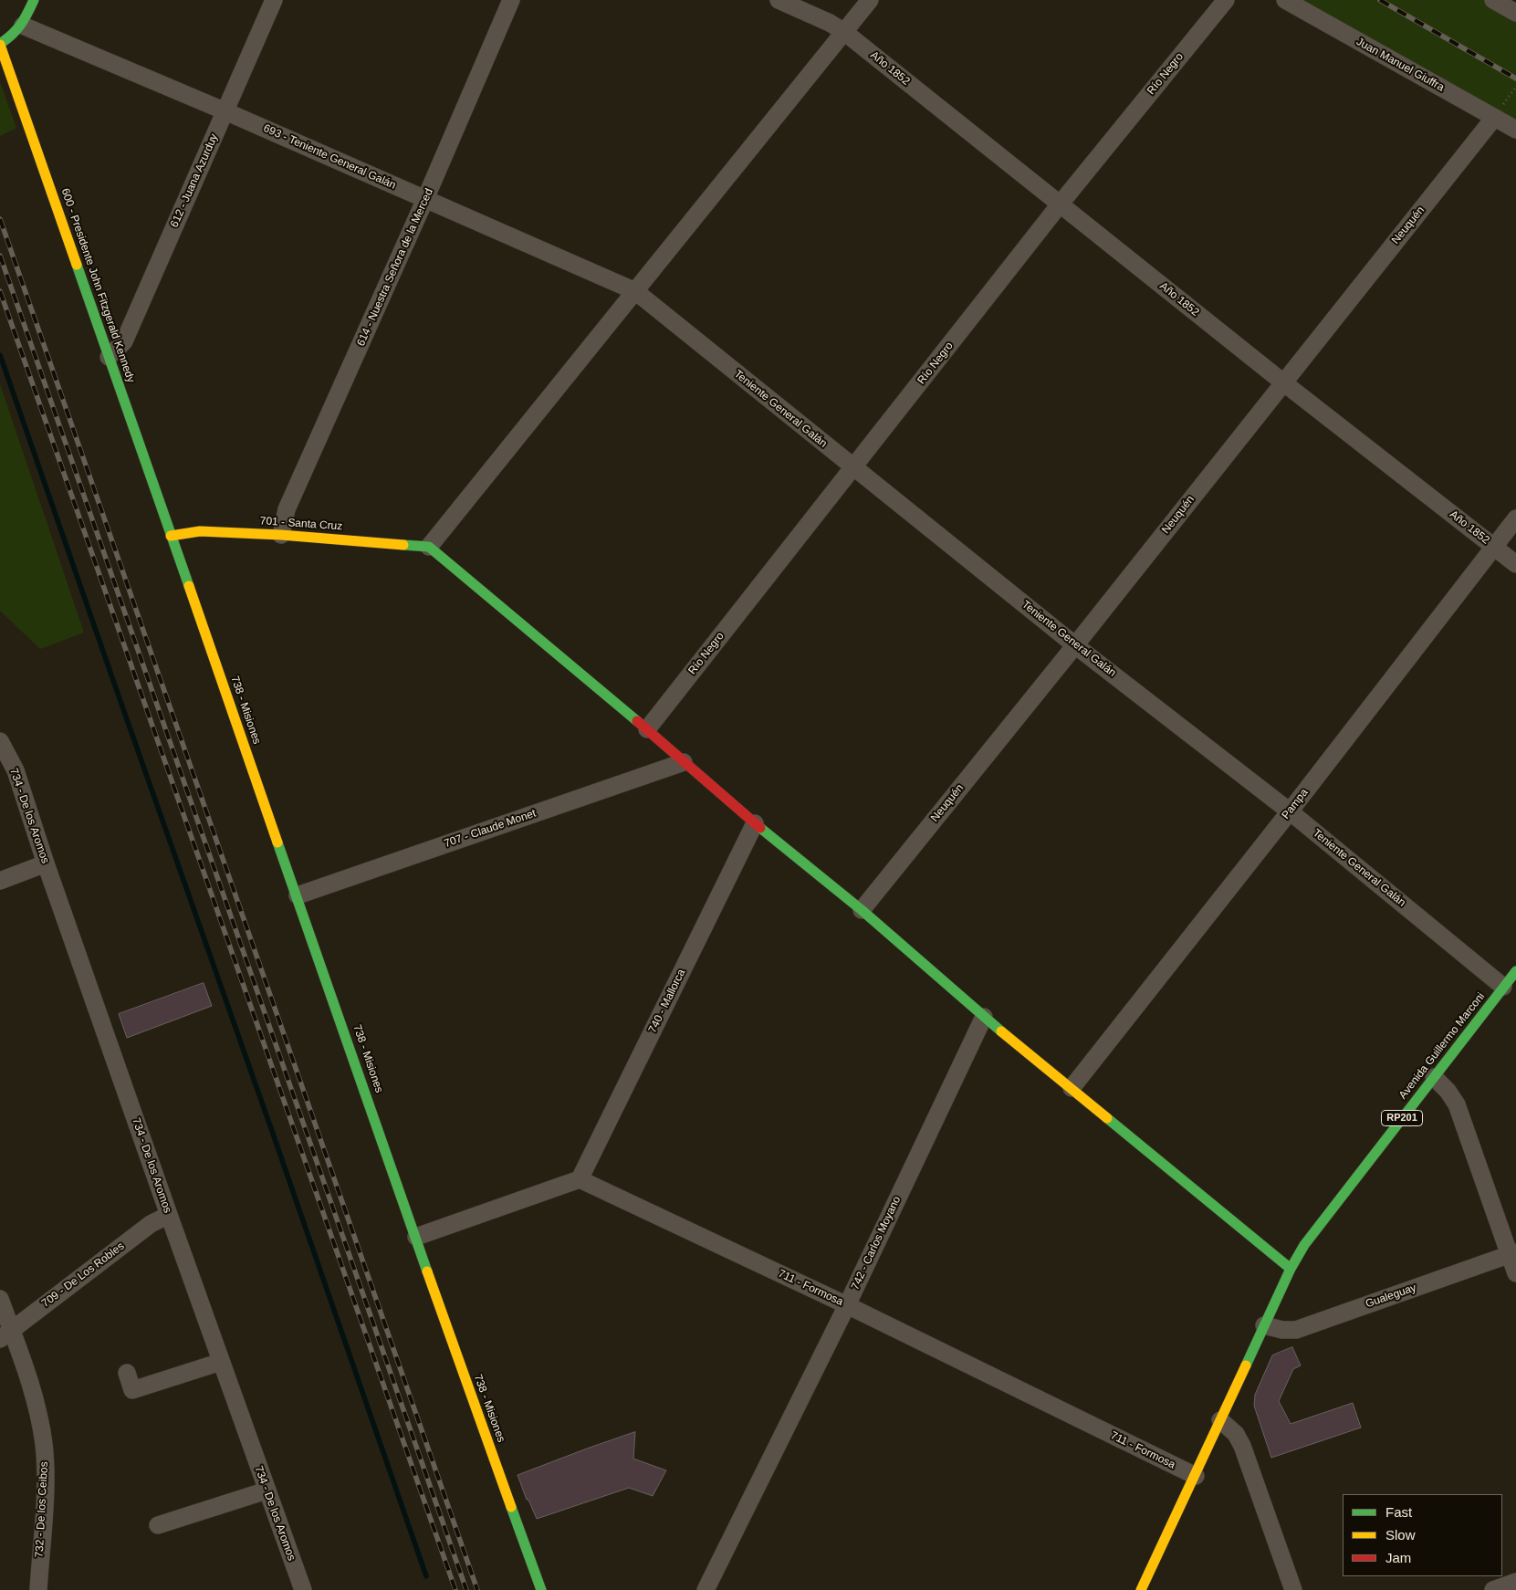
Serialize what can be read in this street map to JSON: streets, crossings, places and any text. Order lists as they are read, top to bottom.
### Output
{
  "streets": {
    "street": [
      "Juan Manuel Giuffra",
      "Año 1852",
      "Río Negro",
      "693 - Teniente General Galán",
      "612 - Juana Azurduy",
      "Neuquén",
      "614 - Nuestra Señora de la Merced",
      "600 - Presidente John Fitzgerald Kennedy",
      "Teniente General Galán",
      "701 - Santa Cruz",
      "738 - Misiones",
      "Pampa",
      "734 - De los Aromos",
      "707 - Claude Monet",
      "740 - Mallorca",
      "Avenida Guillermo Marconi",
      "RP201",
      "742 - Carlos Moyano",
      "709 - De Los Robles",
      "711 - Formosa",
      "Gualeguay",
      "732 - De los Ceibos"
    ]
  },
  "crossings": [
    ["Juan Manuel Giuffra", "Neuquén"],
    ["Año 1852", "Río Negro"],
    ["Año 1852", "Neuquén"],
    ["Año 1852", "Pampa"],
    ["Río Negro", "Teniente General Galán"],
    ["693 - Teniente General Galán", "612 - Juana Azurduy"],
    ["693 - Teniente General Galán", "614 - Nuestra Señora de la Merced"],
    ["693 - Teniente General Galán", "Teniente General Galán"],
    ["612 - Juana Azurduy", "600 - Presidente John Fitzgerald Kennedy"],
    ["Neuquén", "Teniente General Galán"],
    ["614 - Nuestra Señora de la Merced", "701 - Santa Cruz"],
    ["600 - Presidente John Fitzgerald Kennedy", "701 - Santa Cruz"],
    ["600 - Presidente John Fitzgerald Kennedy", "738 - Misiones"],
    ["Teniente General Galán", "Pampa"],
    ["Teniente General Galán", "Avenida Guillermo Marconi"],
    ["701 - Santa Cruz", "738 - Misiones"],
    ["738 - Misiones", "707 - Claude Monet"],
    ["734 - De los Aromos", "709 - De Los Robles"],
    ["740 - Mallorca", "711 - Formosa"],
    ["Avenida Guillermo Marconi", "RP201"],
    ["RP201", "711 - Formosa"],
    ["RP201", "Gualeguay"],
    ["742 - Carlos Moyano", "711 - Formosa"],
    ["709 - De Los Robles", "732 - De los Ceibos"]
  ],
  "legend": ["Fast", "Slow", "Jam"]
}
